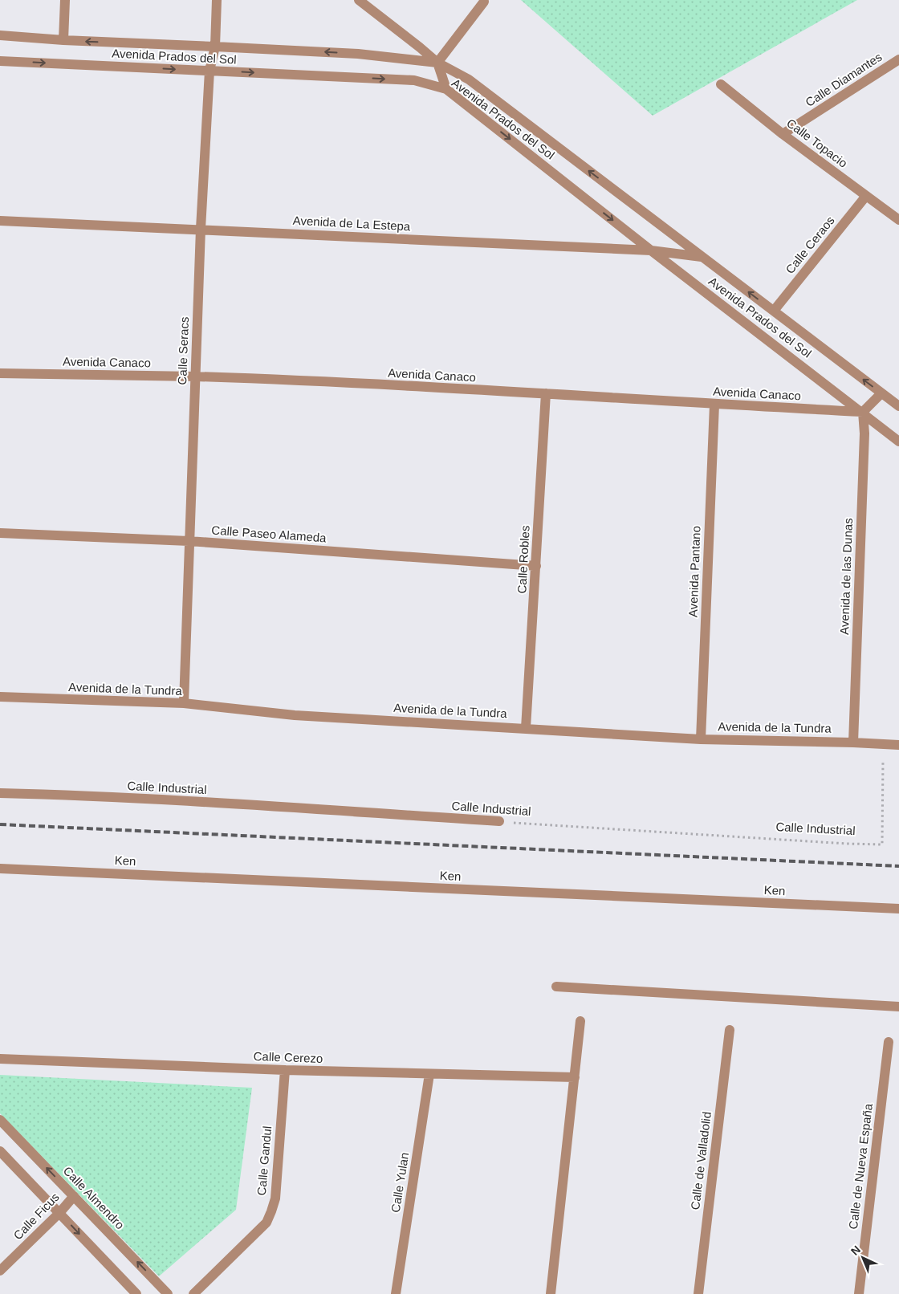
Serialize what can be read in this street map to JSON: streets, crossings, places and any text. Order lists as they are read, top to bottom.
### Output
{
  "streets": {
    "street": [
      "Avenida Prados del Sol",
      "Calle Diamantes",
      "Calle Topacio",
      "Avenida de La Estepa",
      "Calle Ceraos",
      "Calle Seracs",
      "Avenida Canaco",
      "Calle Paseo Alameda",
      "Calle Robles",
      "Avenida Pantano",
      "Avenida de las Dunas",
      "Avenida de la Tundra",
      "Calle Industrial",
      "Ken",
      "Calle Cerezo",
      "Calle Gandul",
      "Calle de Valladolid",
      "Calle de Nueva España",
      "Calle Yulan",
      "Calle Almendro",
      "Calle Ficus"
    ]
  },
  "crossings": [
    ["Avenida Prados del Sol", "Avenida de La Estepa"],
    ["Avenida Prados del Sol", "Calle Ceraos"],
    ["Avenida Prados del Sol", "Calle Seracs"],
    ["Avenida Prados del Sol", "Avenida Canaco"],
    ["Avenida Prados del Sol", "Avenida de las Dunas"],
    ["Calle Diamantes", "Calle Topacio"],
    ["Calle Topacio", "Calle Ceraos"],
    ["Avenida de La Estepa", "Calle Seracs"],
    ["Calle Seracs", "Avenida Canaco"],
    ["Calle Seracs", "Calle Paseo Alameda"],
    ["Calle Seracs", "Avenida de la Tundra"],
    ["Avenida Canaco", "Calle Robles"],
    ["Avenida Canaco", "Avenida Pantano"],
    ["Avenida Canaco", "Avenida de las Dunas"],
    ["Calle Paseo Alameda", "Calle Robles"],
    ["Calle Robles", "Avenida de la Tundra"],
    ["Avenida Pantano", "Avenida de la Tundra"],
    ["Avenida de las Dunas", "Avenida de la Tundra"],
    ["Avenida de la Tundra", "Calle Industrial"],
    ["Calle Cerezo", "Calle Gandul"],
    ["Calle Cerezo", "Calle Yulan"],
    ["Calle Almendro", "Calle Ficus"]
  ],
  "north": "top left"
}
